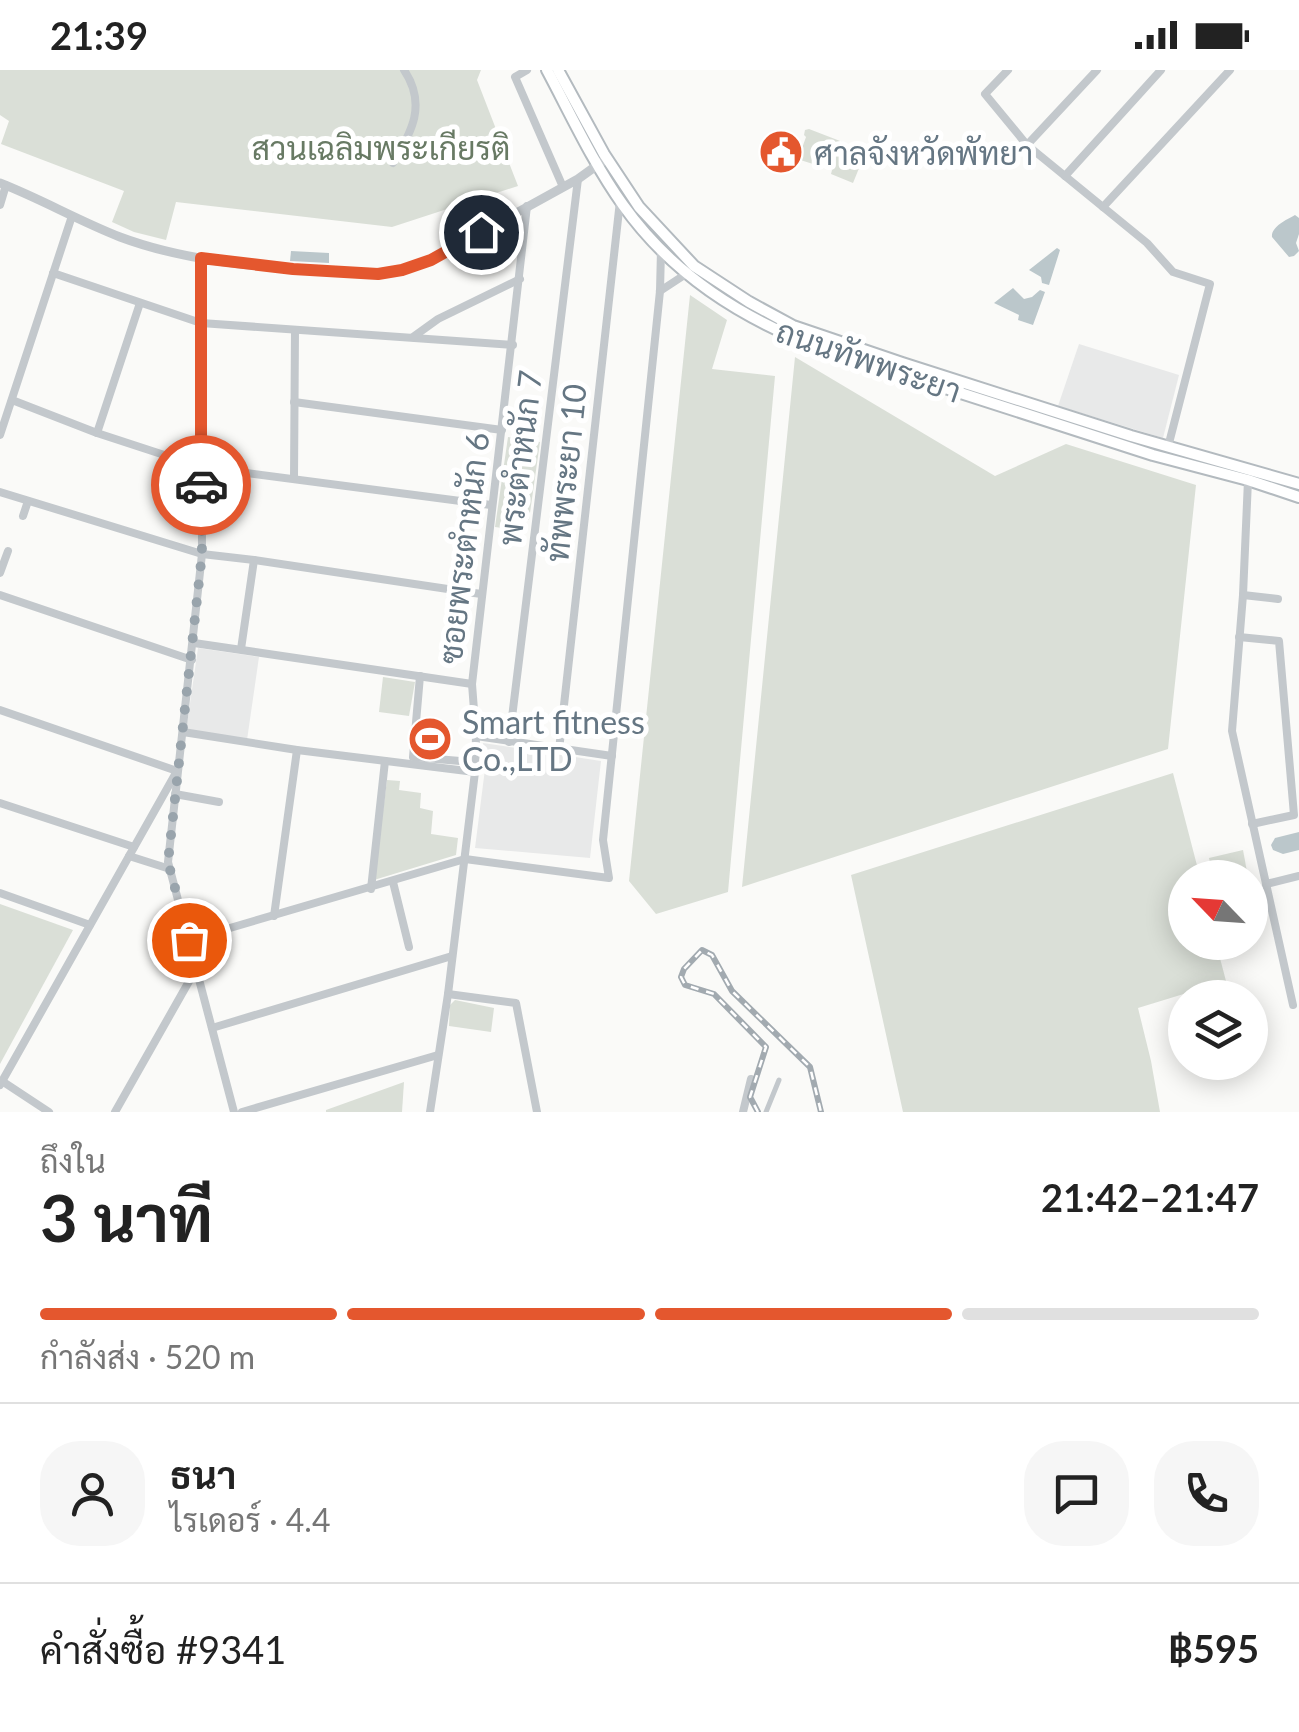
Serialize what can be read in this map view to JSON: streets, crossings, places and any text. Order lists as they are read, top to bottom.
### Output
{
  "streets": {
    "main road": ["ถนนทัพพระยา"],
    "street": ["พระตำหนัก 7", "ทัพพระยา 10", "ซอยพระตำหนัก 6"]
  },
  "crossings": [
    ["ถนนทัพพระยา", "ทัพพระยา 10"]
  ],
  "parks": ["สวนเฉลิมพระเกียรติ"],
  "places": {
    "public building": ["ศาลจังหวัดพัทยา"],
    "sports": ["Smart fitness Co.,LTD"]
  },
  "north": "top left",
  "page": {
    "status": "21:39",
    "heading": ["3 นาที", "ถึงใน", "21:42–21:47"],
    "panel": [
      "ธนา",
      "ไรเดอร์ · 4.4",
      "คำสั่งซื้อ #9341",
      "฿595"
    ],
    "bar": "กำลังส่ง · 520 m"
  }
}
